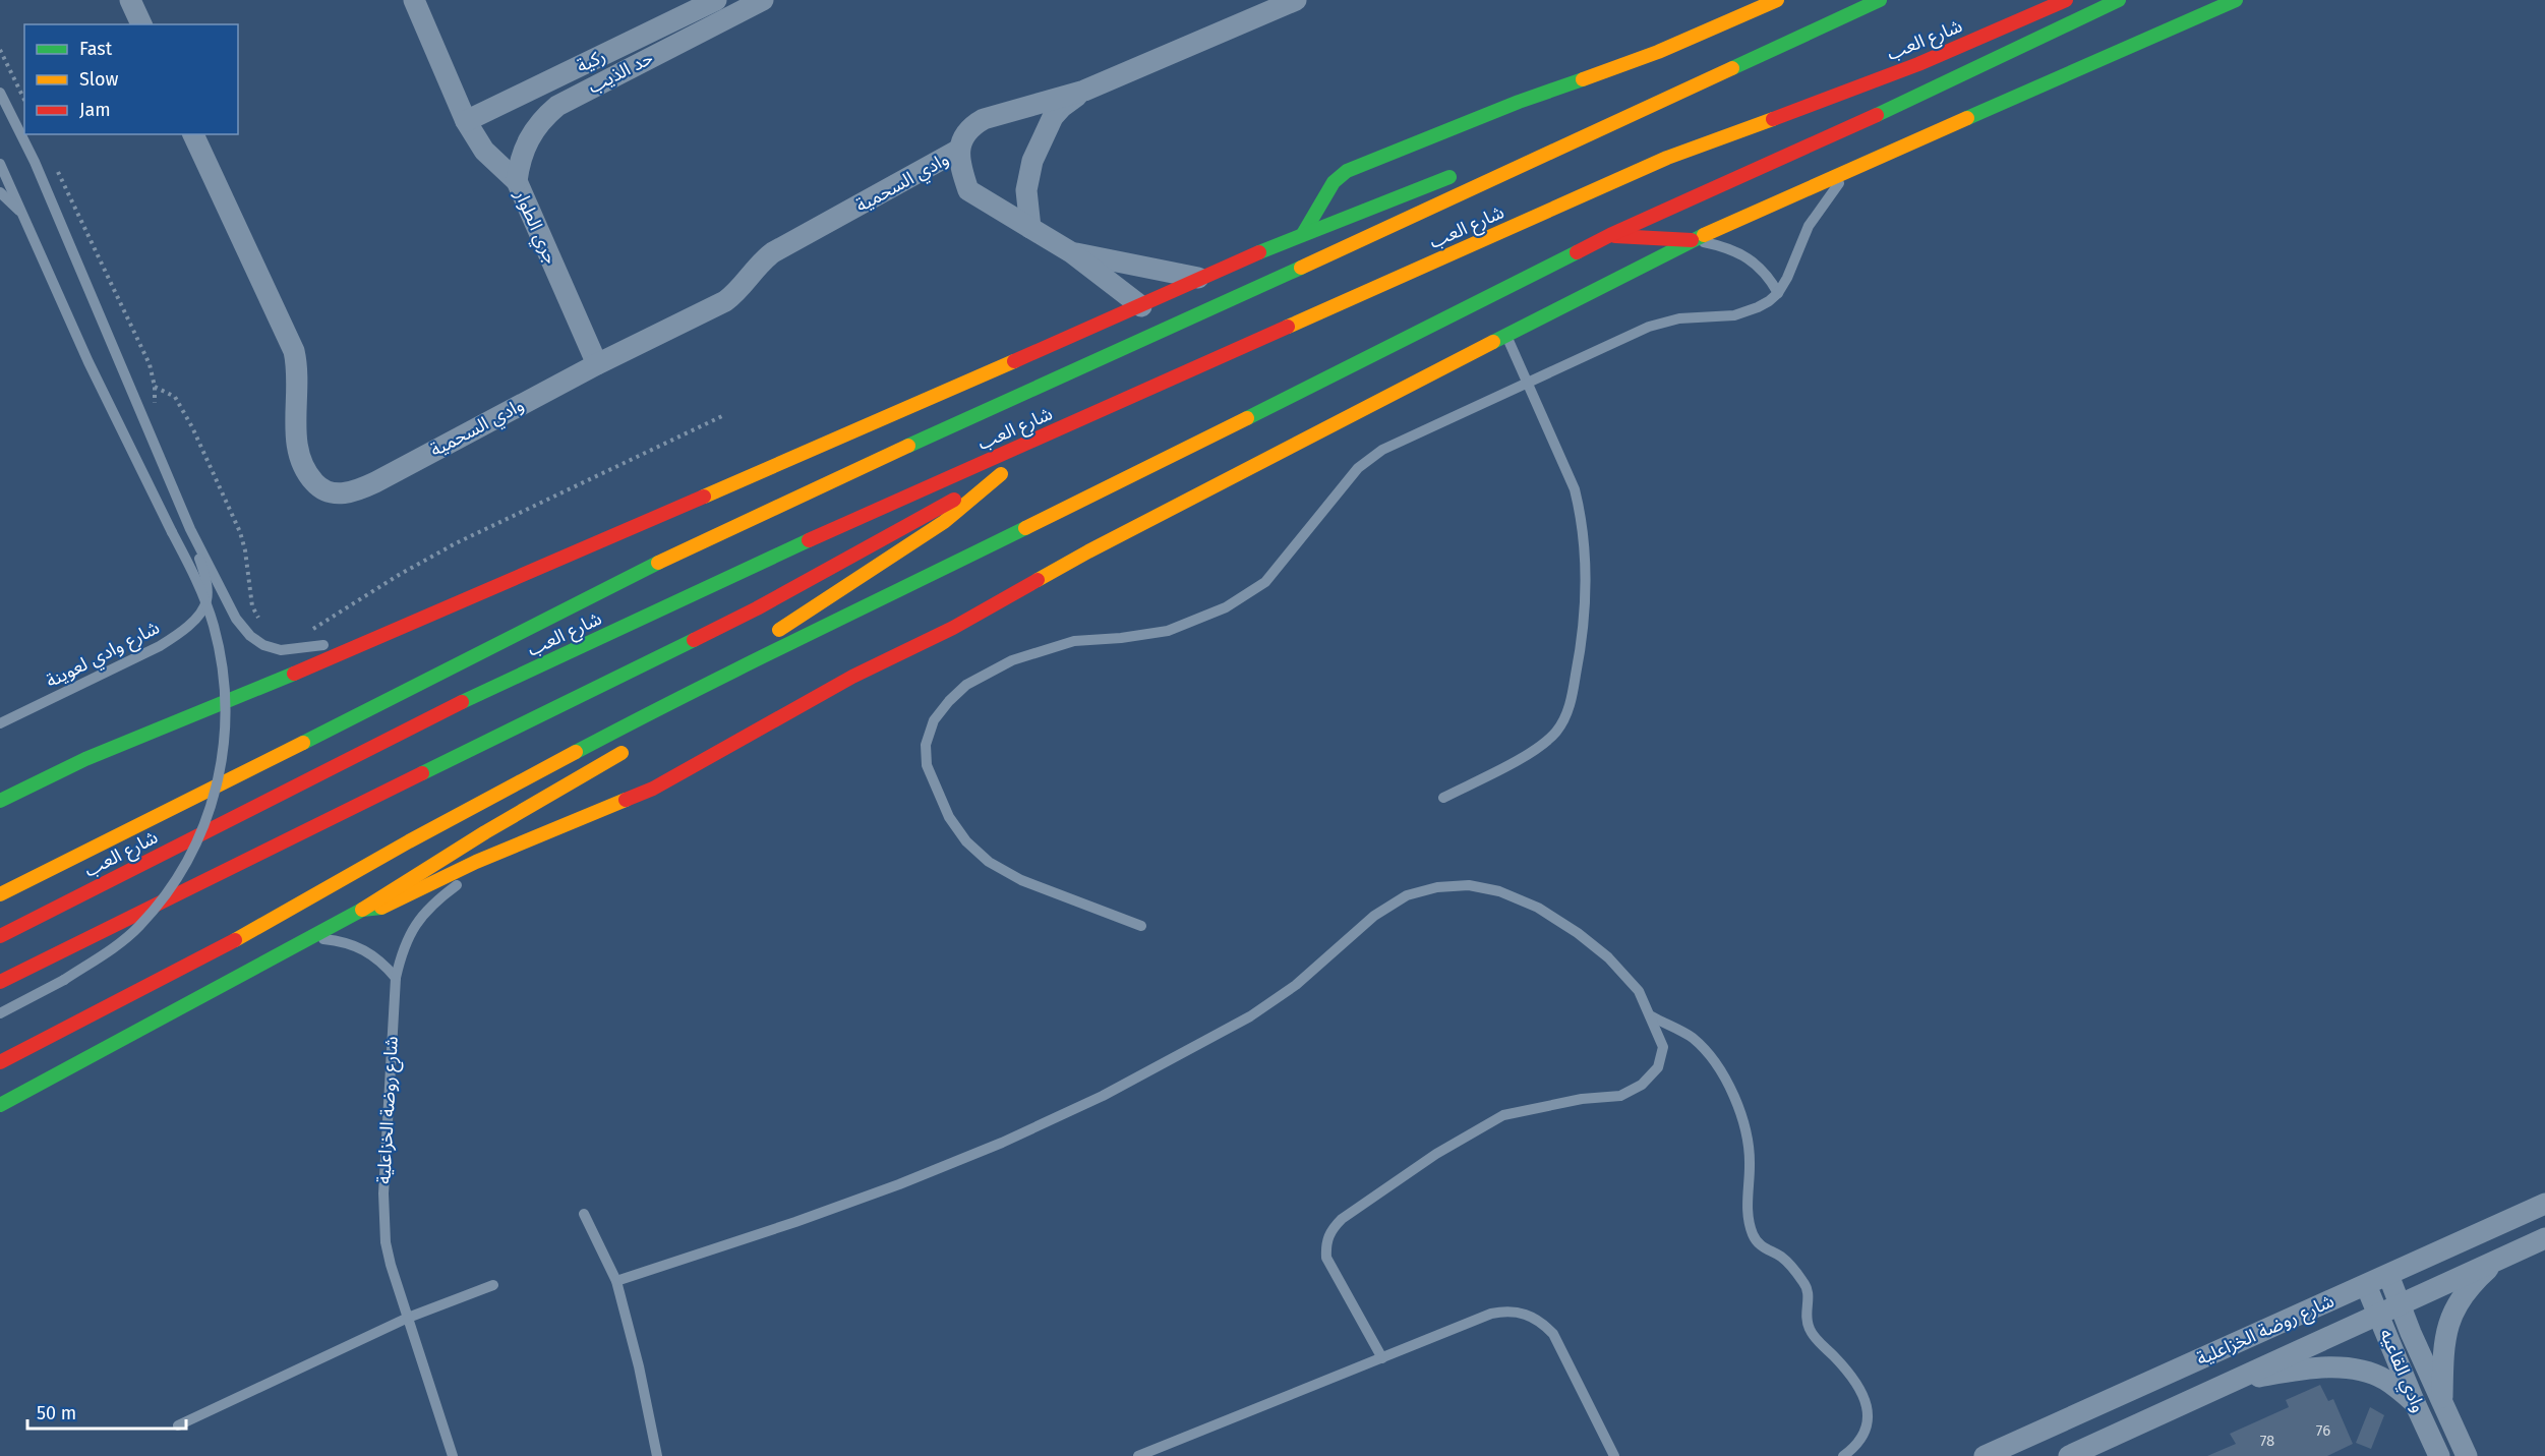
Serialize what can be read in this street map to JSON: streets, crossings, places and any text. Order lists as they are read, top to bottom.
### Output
{
  "streets": {
    "main road": ["شارع العب"],
    "street": [
      "ركية",
      "حد الذيب",
      "وادي السحمية",
      "جري الطوار",
      "شارع روضة الخزاعلية",
      "وادي القاعيه"
    ],
    "lane": ["شارع وادي لعوينة"]
  },
  "crossings": [
    ["ركية", "جري الطوار"],
    ["حد الذيب", "جري الطوار"],
    ["وادي السحمية", "جري الطوار"],
    ["شارع روضة الخزاعلية", "وادي القاعيه"]
  ],
  "house_numbers": ["76", "78"],
  "legend": ["Fast", "Slow", "Jam"],
  "scale_bar": "50 m"
}
